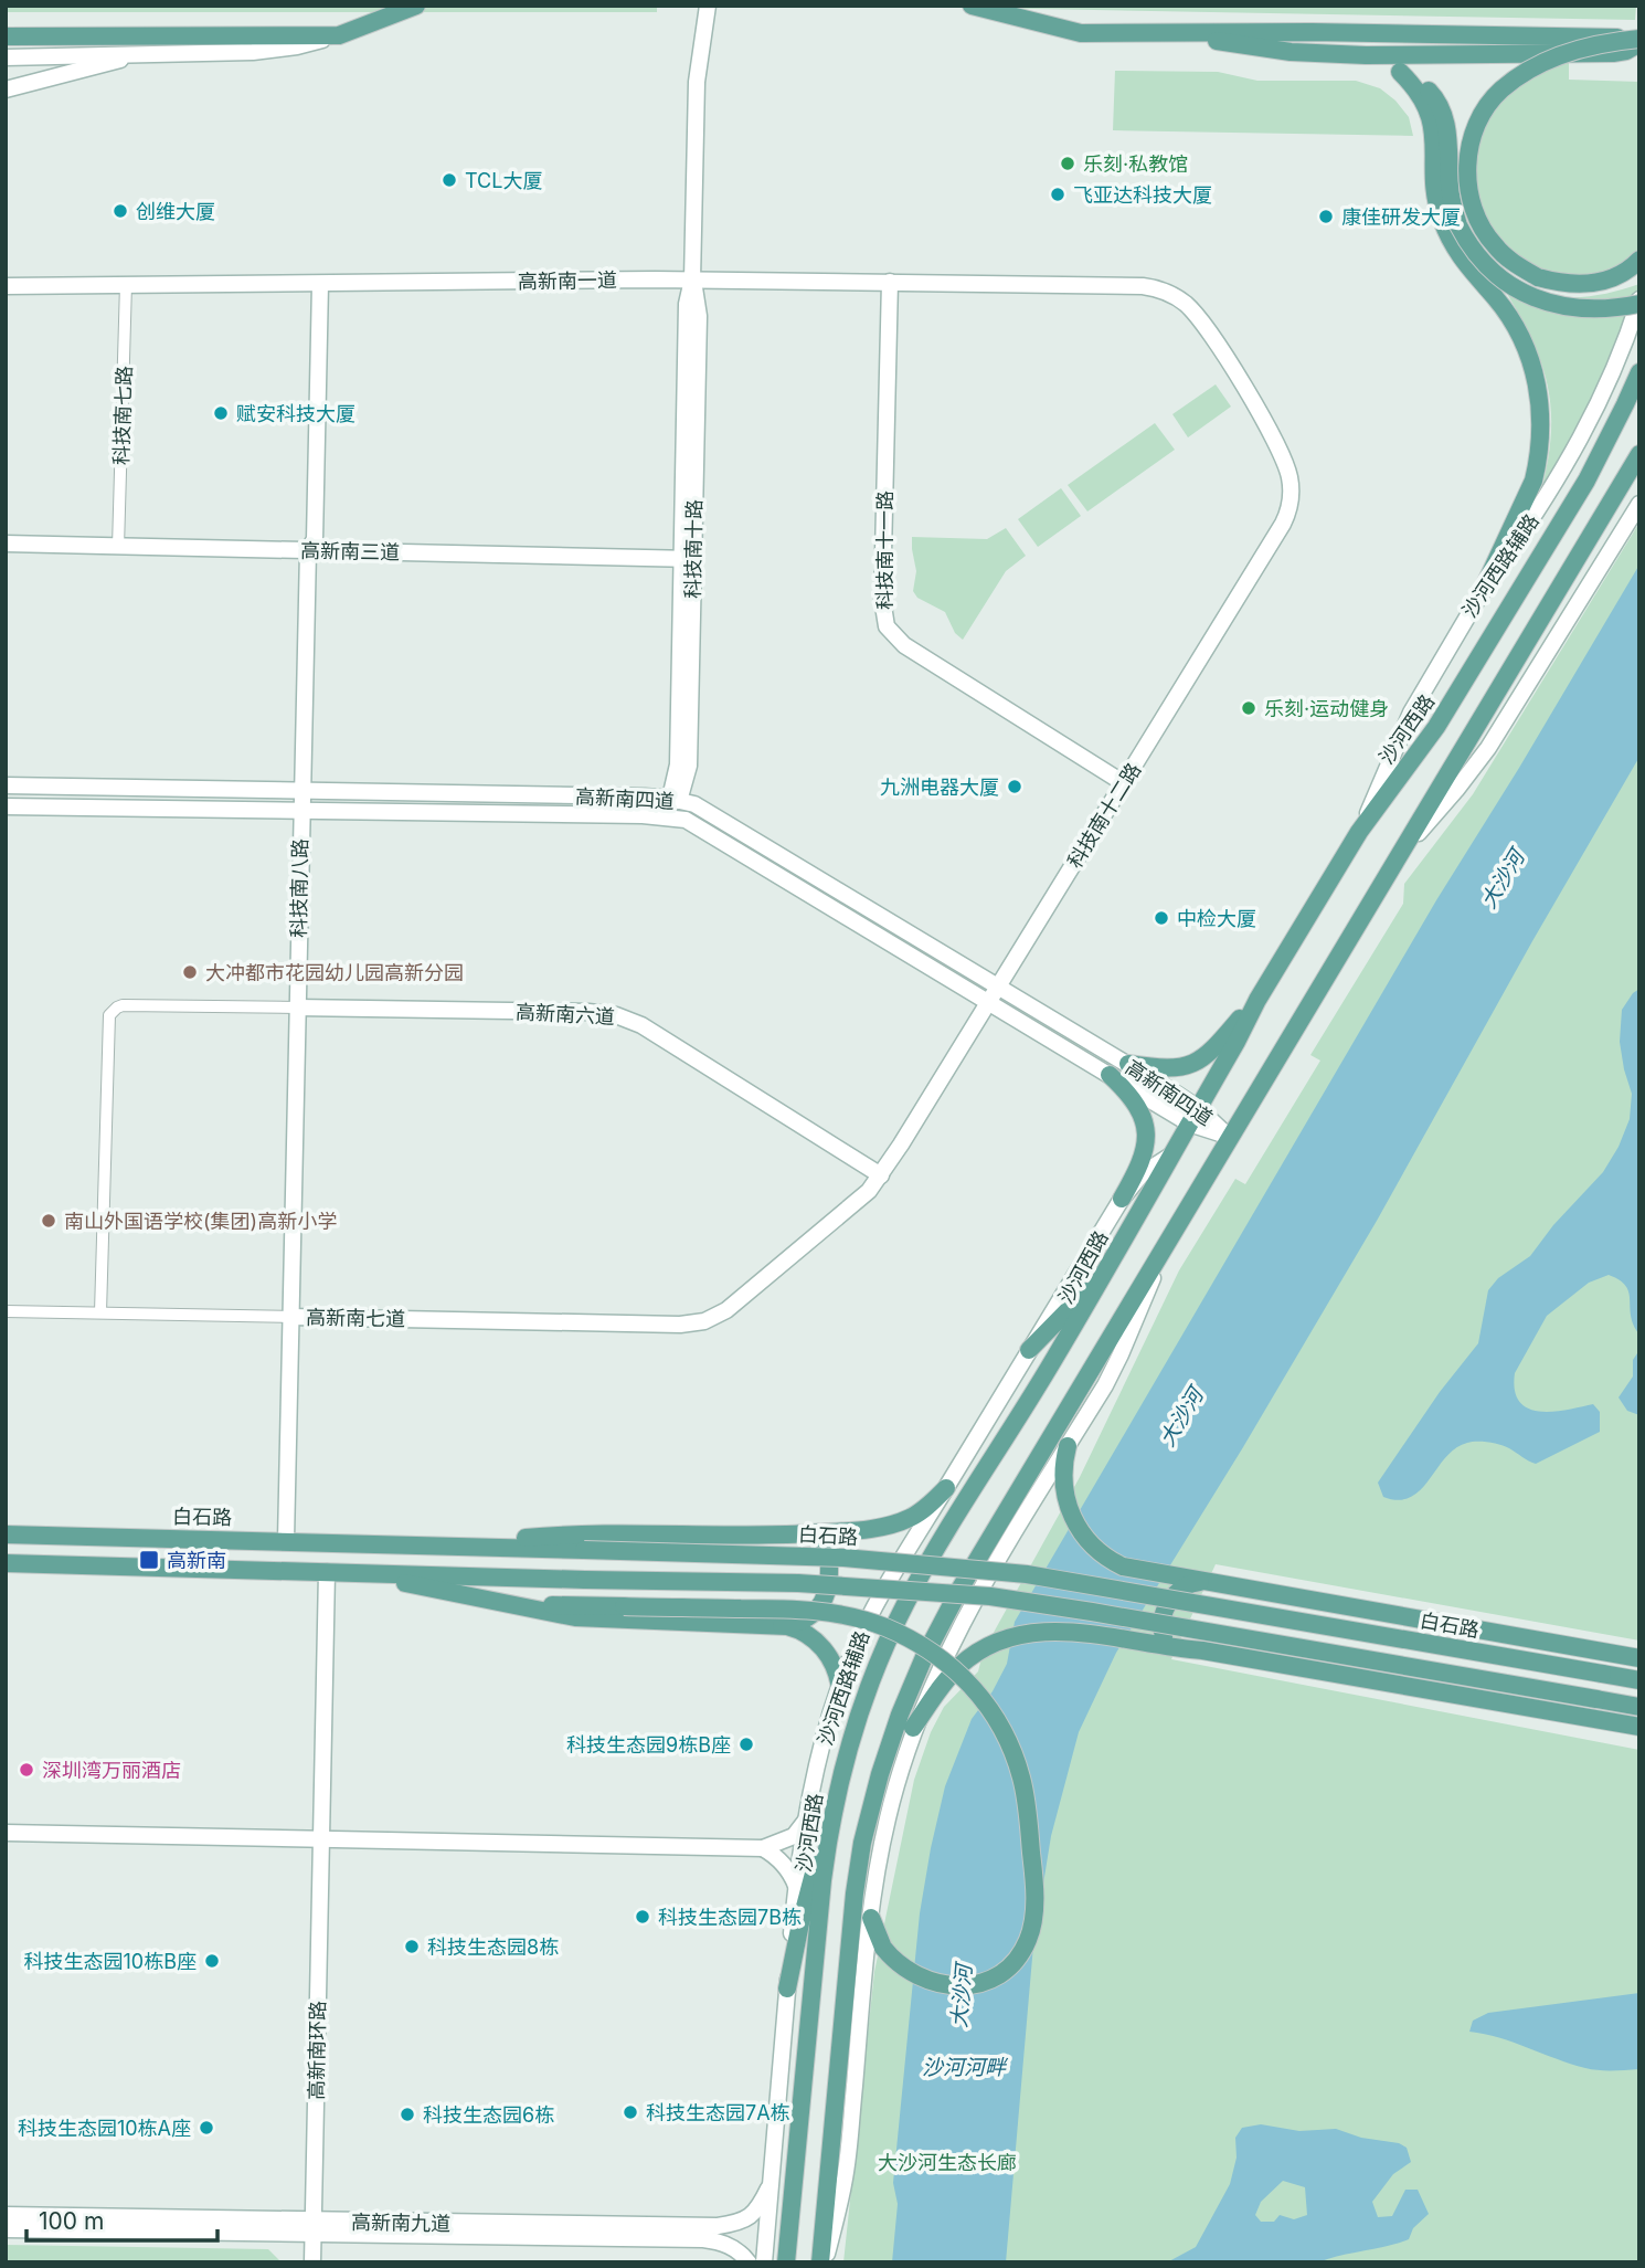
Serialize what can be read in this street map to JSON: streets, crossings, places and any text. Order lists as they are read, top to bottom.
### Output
{
  "streets": {
    "main road": ["沙河西路", "白石路"],
    "street": [
      "高新南一道",
      "科技南七路",
      "科技南十路",
      "科技南十一路",
      "高新南三道",
      "沙河西路辅路",
      "高新南四道",
      "科技南十二路",
      "科技南八路",
      "高新南六道",
      "高新南七道",
      "高新南环路",
      "高新南九道"
    ]
  },
  "crossings": [
    ["高新南一道", "科技南七路"],
    ["高新南一道", "科技南十路"],
    ["高新南一道", "科技南十一路"],
    ["高新南一道", "科技南十二路"],
    ["高新南一道", "科技南八路"],
    ["科技南七路", "高新南三道"],
    ["科技南十路", "高新南三道"],
    ["科技南十路", "高新南四道"],
    ["科技南十一路", "科技南十二路"],
    ["高新南三道", "科技南八路"],
    ["沙河西路辅路", "沙河西路"],
    ["沙河西路辅路", "高新南九道"],
    ["沙河西路", "高新南四道"],
    ["高新南四道", "科技南十二路"],
    ["高新南四道", "科技南八路"],
    ["科技南十二路", "高新南六道"],
    ["科技南十二路", "高新南七道"],
    ["科技南八路", "高新南六道"],
    ["科技南八路", "高新南七道"],
    ["科技南八路", "白石路"],
    ["高新南环路", "高新南九道"]
  ],
  "water": ["大沙河", "沙河河畔"],
  "parks": ["大沙河生态长廊"],
  "places": {
    "other": [
      "乐刻·私教馆",
      "TCL大厦",
      "飞亚达科技大厦",
      "创维大厦",
      "康佳研发大厦",
      "赋安科技大厦",
      "乐刻·运动健身",
      "九洲电器大厦",
      "中检大厦",
      "大冲都市花园幼儿园高新分园",
      "南山外国语学校(集团)高新小学",
      "科技生态园9栋B座",
      "深圳湾万丽酒店",
      "科技生态园7B栋",
      "科技生态园8栋",
      "科技生态园10栋B座",
      "科技生态园7A栋",
      "科技生态园6栋",
      "科技生态园10栋A座"
    ],
    "transit": ["高新南"]
  },
  "scale_bar": "100 m"
}
